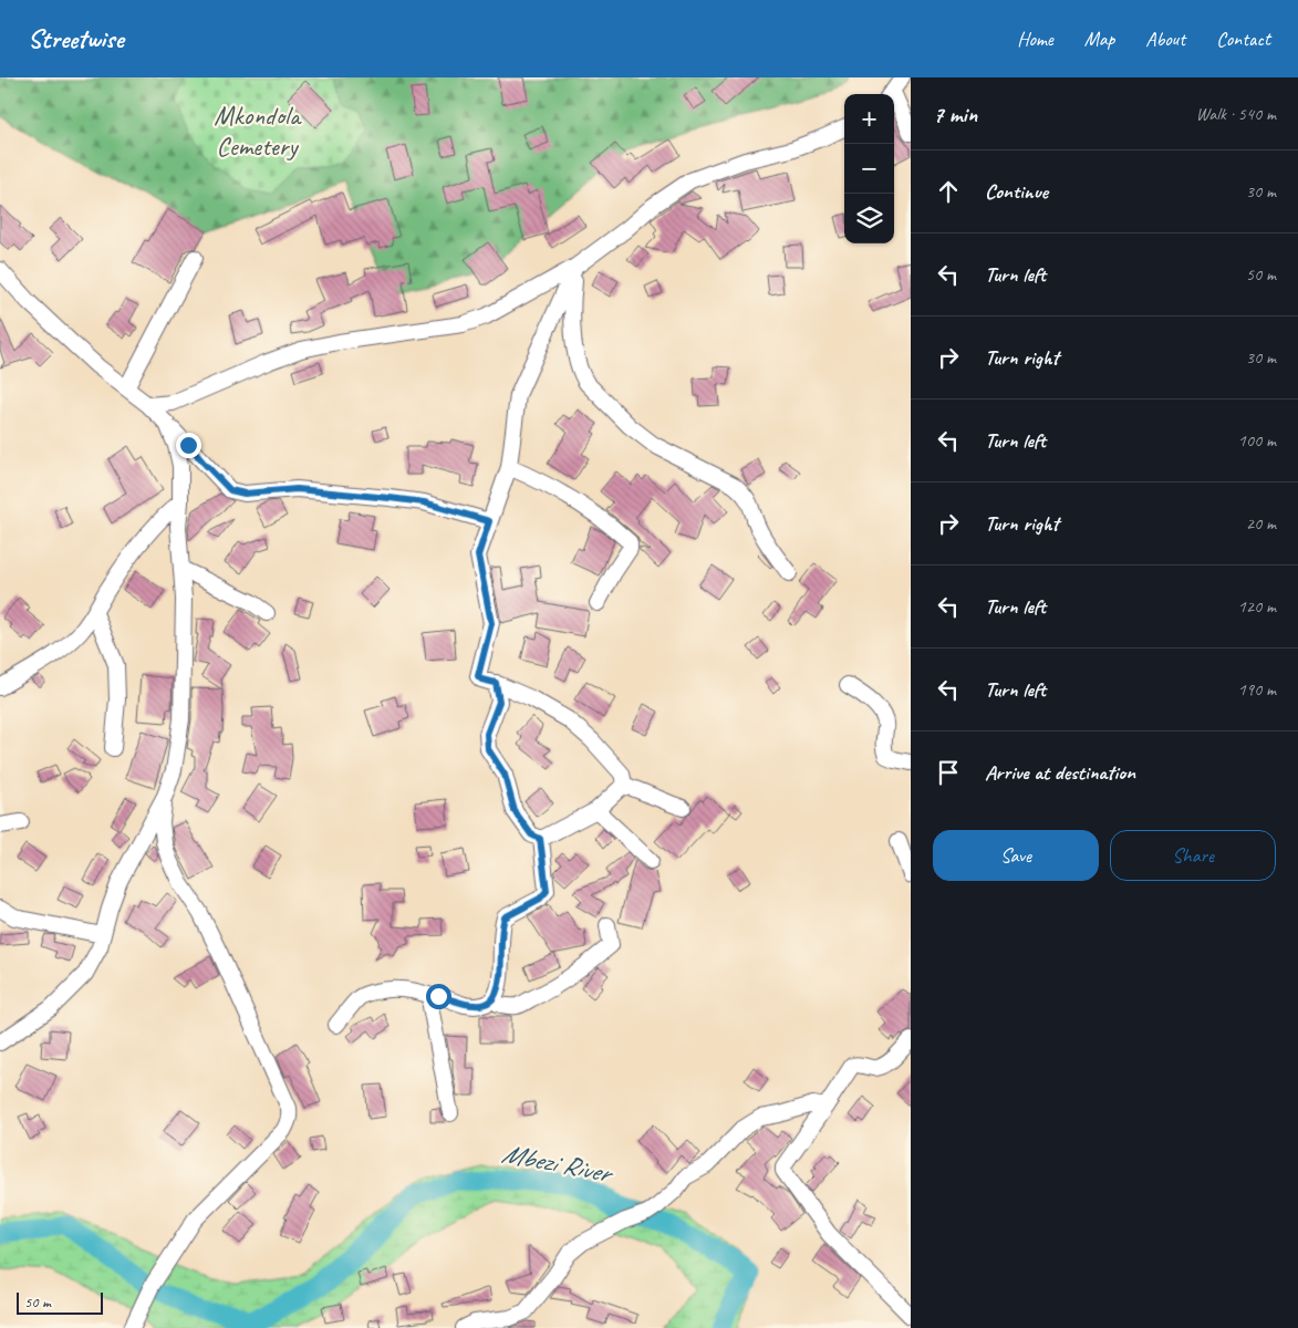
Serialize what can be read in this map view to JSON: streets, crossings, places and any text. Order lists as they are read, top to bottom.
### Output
{
  "water": ["Mbezi River"],
  "parks": ["Mkondola Cemetery"],
  "scale_bar": "50 m",
  "page": {
    "header": "Streetwise",
    "nav": [
      "Home",
      "Map",
      "About",
      "Contact"
    ],
    "heading": ["7 min", "Walk · 540 m"],
    "map_buttons": ["+", "−"],
    "list": [
      ["Continue", "30 m"],
      ["Turn left", "50 m"],
      ["Turn right", "30 m"],
      ["Turn left", "100 m"],
      ["Turn right", "20 m"],
      ["Turn left", "120 m"],
      ["Turn left", "190 m"],
      "Arrive at destination"
    ],
    "buttons": ["Save", "Share"],
    "scale": "50 m"
  }
}
